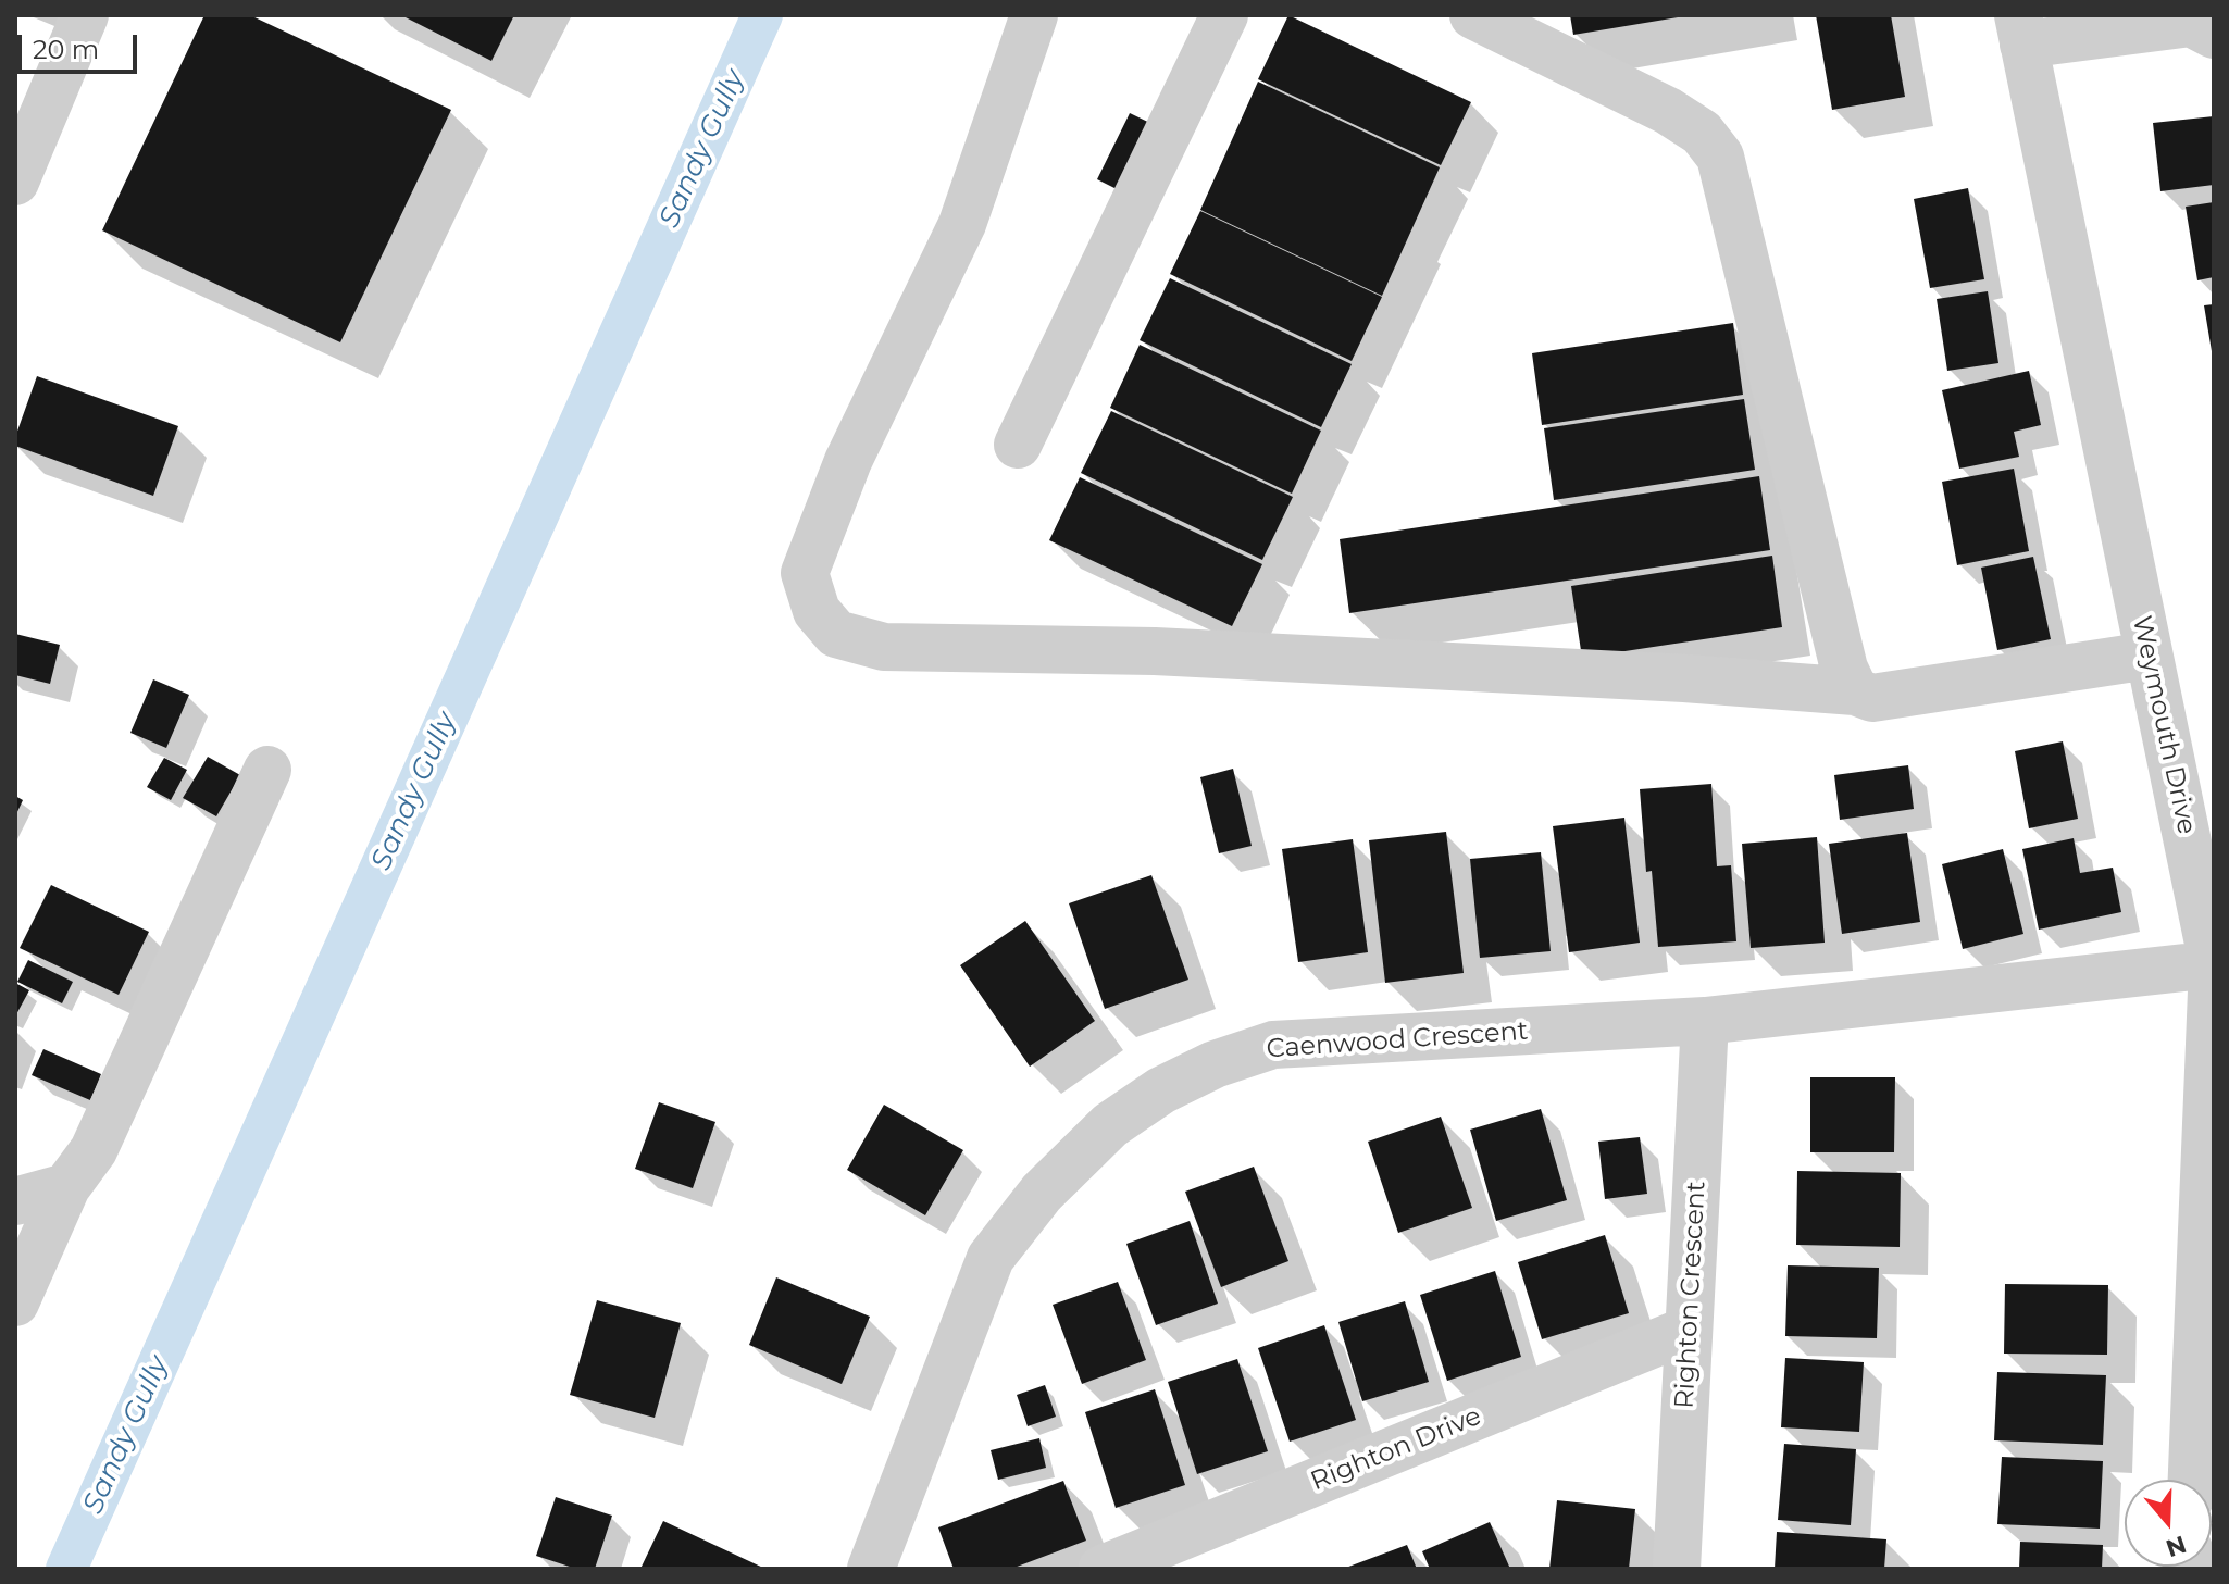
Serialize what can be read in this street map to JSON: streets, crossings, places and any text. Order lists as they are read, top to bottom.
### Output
{
  "streets": {
    "street": [
      "Weymouth Drive",
      "Caenwood Crescent",
      "Righton Crescent",
      "Righton Drive"
    ]
  },
  "crossings": [
    ["Weymouth Drive", "Caenwood Crescent"],
    ["Caenwood Crescent", "Righton Crescent"],
    ["Righton Crescent", "Righton Drive"]
  ],
  "water": ["Sandy Gully"],
  "scale_bar": "20 m",
  "north": "bottom"
}
